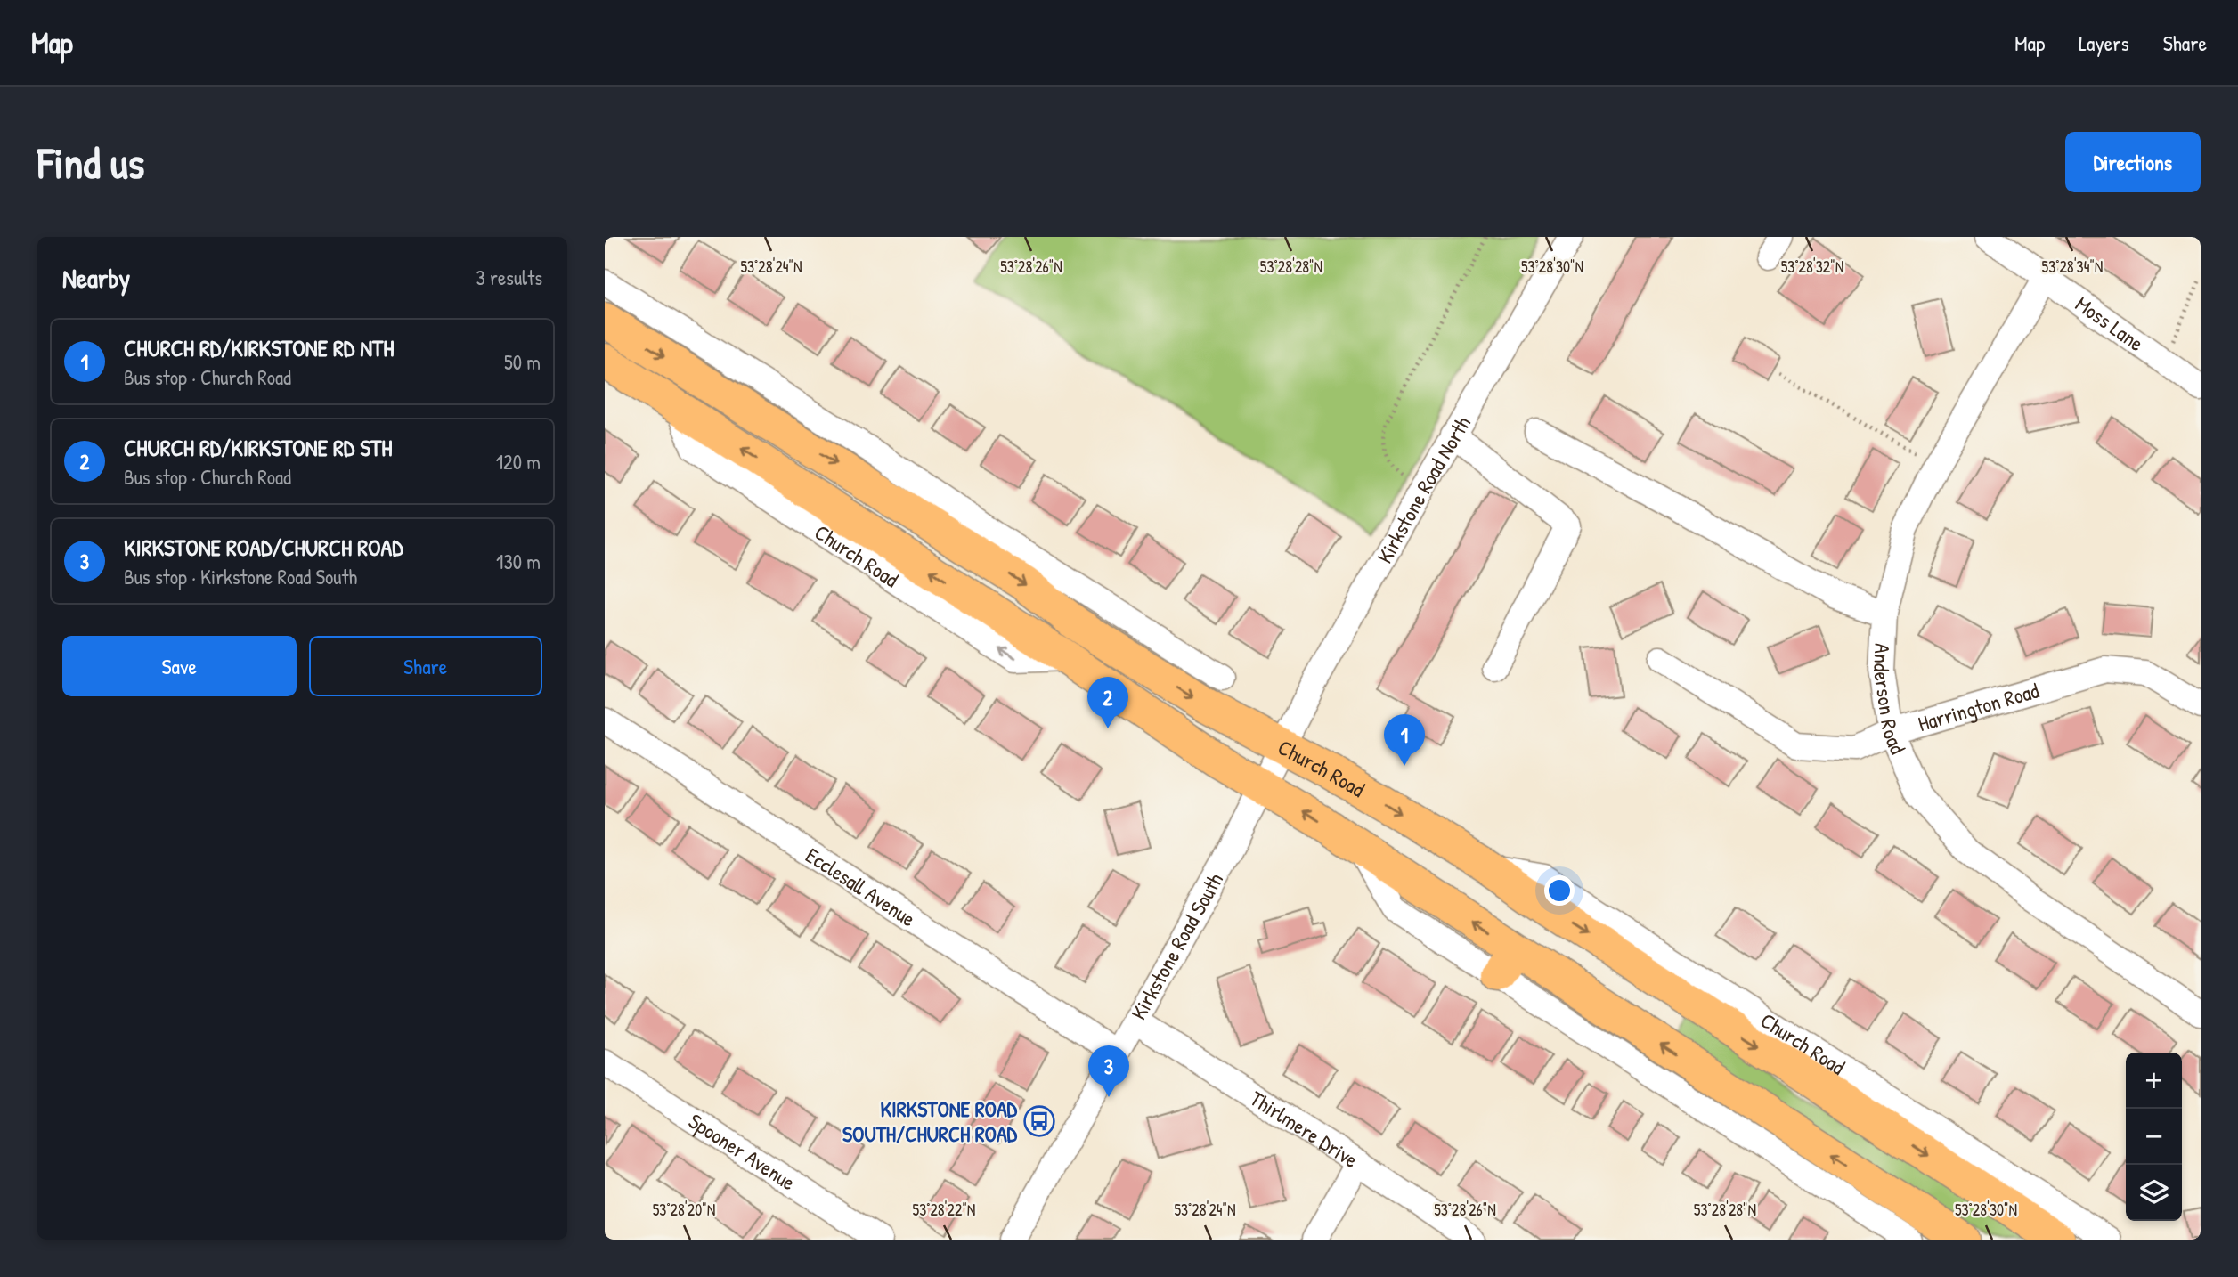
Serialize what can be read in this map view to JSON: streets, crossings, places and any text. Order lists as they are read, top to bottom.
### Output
{
  "streets": {
    "highway": ["Church Road"],
    "street": [
      "Moss Lane",
      "Kirkstone Road North",
      "Anderson Road",
      "Harrington Road",
      "Ecclesall Avenue",
      "Kirkstone Road South",
      "Thirlmere Drive",
      "Spooner Avenue"
    ]
  },
  "crossings": [
    ["Moss Lane", "Anderson Road"],
    ["Kirkstone Road North", "Church Road"],
    ["Kirkstone Road North", "Kirkstone Road South"],
    ["Church Road", "Kirkstone Road South"],
    ["Anderson Road", "Harrington Road"],
    ["Ecclesall Avenue", "Kirkstone Road South"],
    ["Kirkstone Road South", "Thirlmere Drive"]
  ],
  "places": {
    "bus stop": ["KIRKSTONE ROAD SOUTH/CHURCH ROAD"]
  },
  "page": {
    "header": "Map",
    "nav": ["Map", "Layers", "Share"],
    "buttons": [
      "Directions",
      ["Save", "Share"]
    ],
    "title": "Find us",
    "heading": ["Nearby", "3 results"],
    "list": [
      {
        "mark": "1",
        "name": "CHURCH RD/KIRKSTONE RD NTH",
        "note": "Bus stop · Church Road",
        "value": "50 m"
      },
      {
        "mark": "2",
        "name": "CHURCH RD/KIRKSTONE RD STH",
        "note": "Bus stop · Church Road",
        "value": "120 m"
      },
      {
        "mark": "3",
        "name": "KIRKSTONE ROAD/CHURCH ROAD",
        "note": "Bus stop · Kirkstone Road South",
        "value": "130 m"
      }
    ],
    "pins": ["2", "1", "3"],
    "map_buttons": ["+", "−"]
  },
  "coordinates": [
    "53°28'24\"N",
    "53°28'26\"N",
    "53°28'28\"N",
    "53°28'30\"N",
    "53°28'32\"N",
    "53°28'34\"N",
    "53°28'20\"N",
    "53°28'22\"N"
  ]
}
